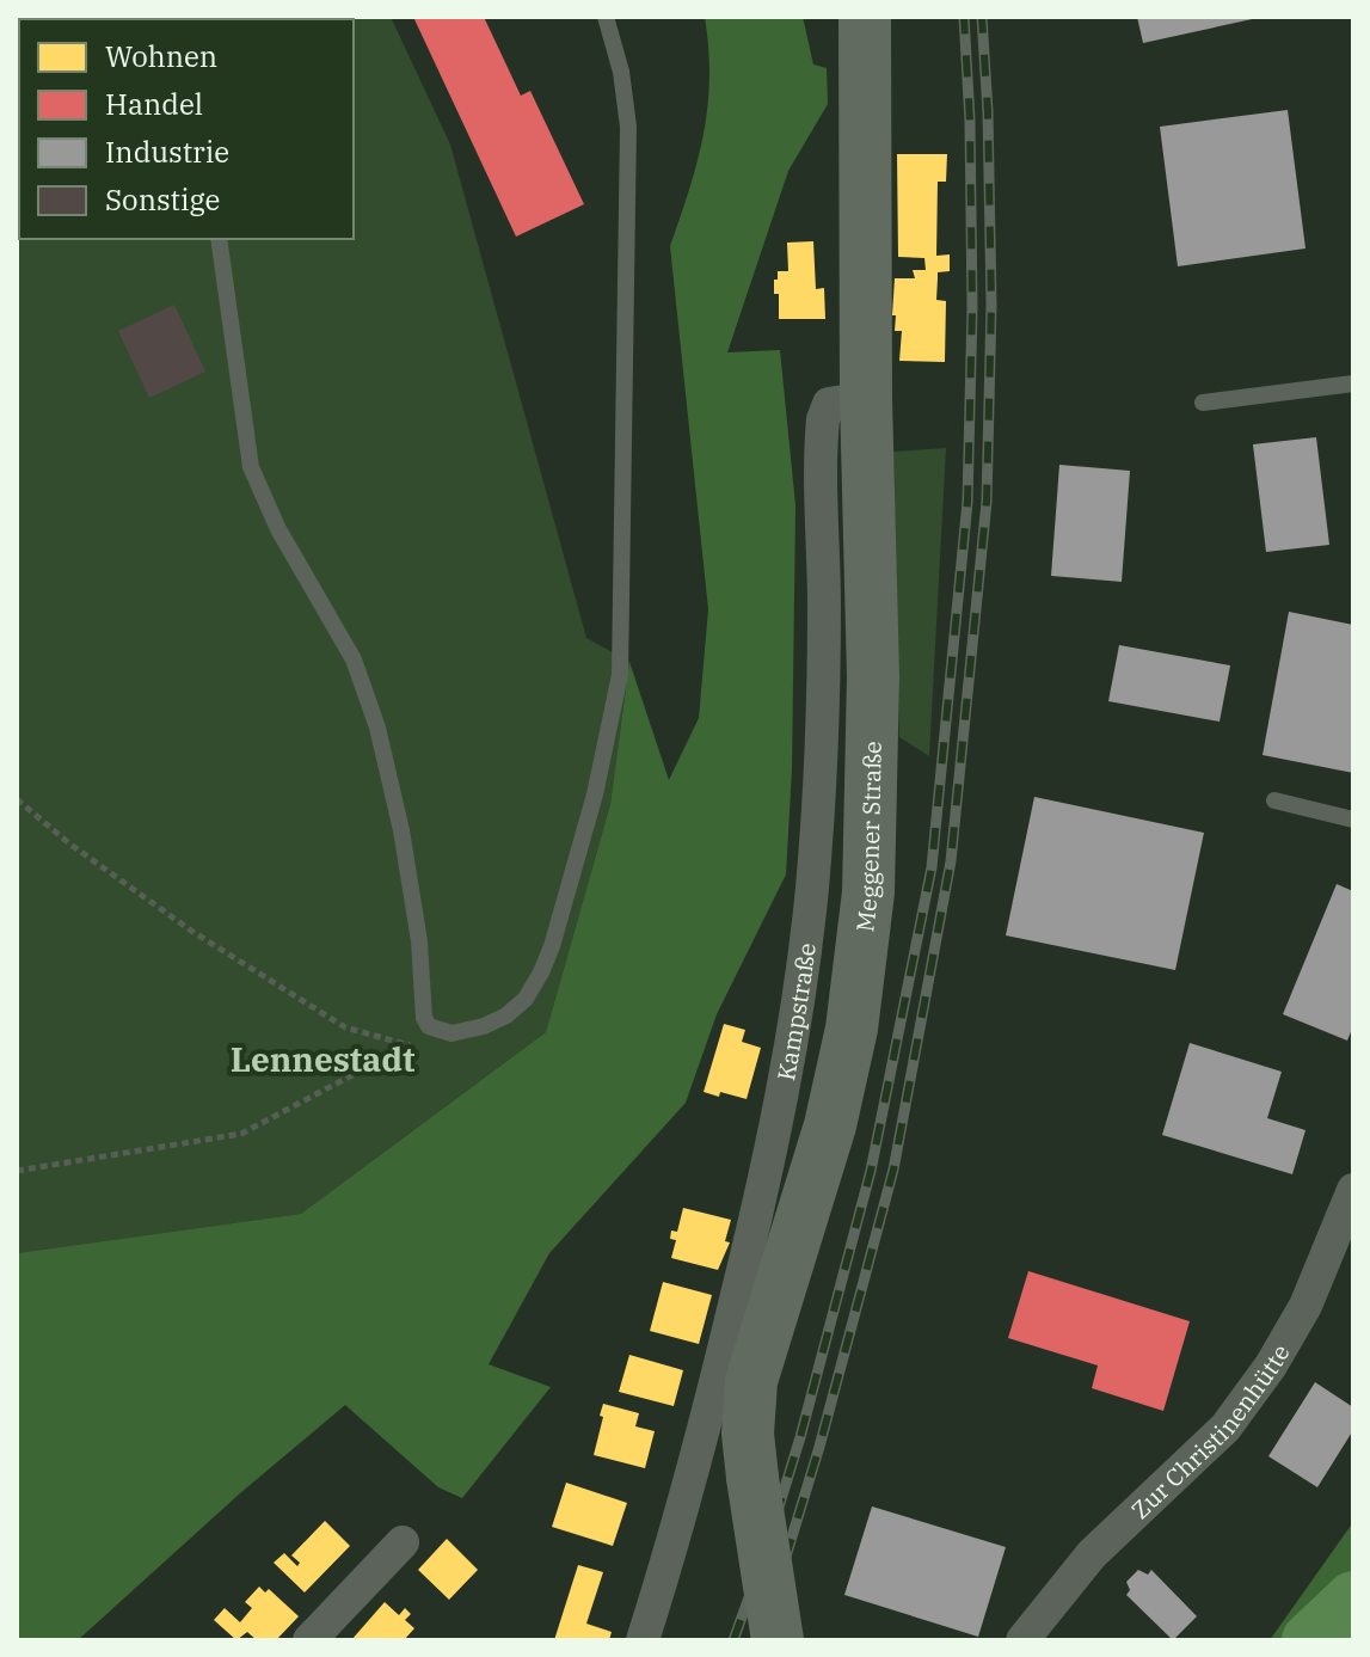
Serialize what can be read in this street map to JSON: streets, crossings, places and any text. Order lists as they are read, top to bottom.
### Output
{
  "streets": {
    "main road": ["Meggener Straße"],
    "street": ["Kampstraße", "Zur Christinenhütte"]
  },
  "crossings": [
    ["Meggener Straße", "Kampstraße"]
  ],
  "districts": ["Lennestadt"],
  "legend": [
    "Wohnen",
    "Handel",
    "Industrie",
    "Sonstige"
  ]
}
